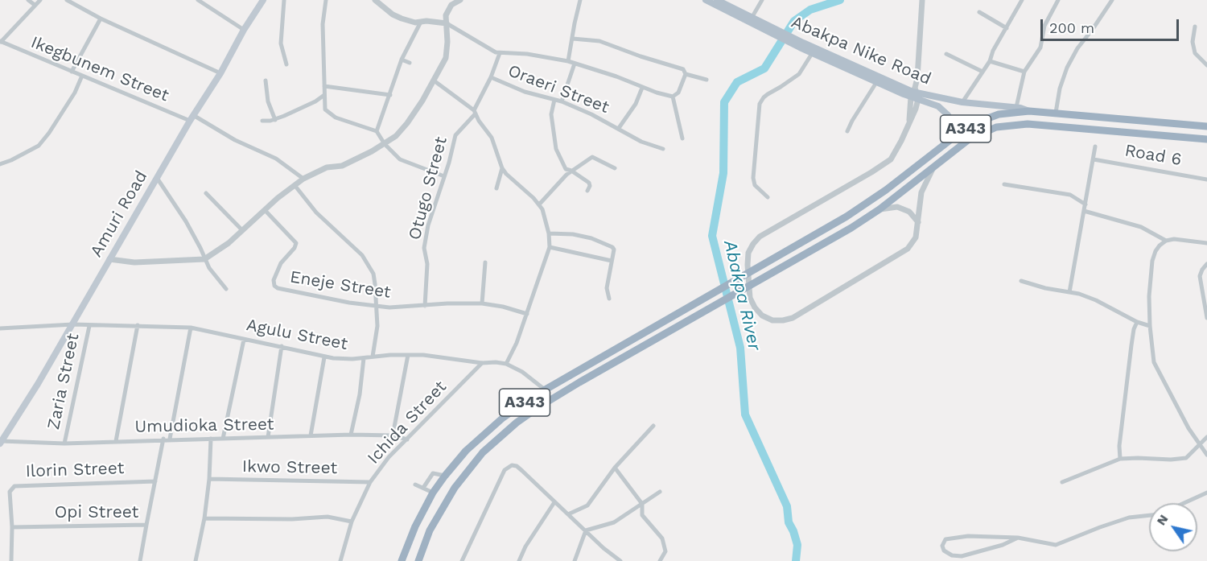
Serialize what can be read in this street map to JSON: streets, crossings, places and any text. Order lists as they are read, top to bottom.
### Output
{
  "streets": {
    "highway": ["A343"],
    "main road": ["Abakpa Nike Road", "Amuri Road"],
    "street": [
      "Ikegbunem Street",
      "Oraeri Street",
      "Road 6",
      "Otugo Street",
      "Eneje Street",
      "Agulu Street",
      "Zaria Street",
      "Ichida Street",
      "Umudioka Street",
      "Ikwo Street",
      "Ilorin Street",
      "Opi Street"
    ]
  },
  "crossings": [
    ["Abakpa Nike Road", "A343"],
    ["Ikegbunem Street", "Amuri Road"],
    ["Oraeri Street", "Otugo Street"],
    ["A343", "Agulu Street"],
    ["Otugo Street", "Eneje Street"],
    ["Amuri Road", "Agulu Street"],
    ["Amuri Road", "Umudioka Street"],
    ["Agulu Street", "Zaria Street"],
    ["Agulu Street", "Ichida Street"],
    ["Zaria Street", "Umudioka Street"],
    ["Ichida Street", "Umudioka Street"],
    ["Ichida Street", "Ikwo Street"],
    ["Ilorin Street", "Opi Street"]
  ],
  "water": ["Abakpa River"],
  "scale_bar": "200 m",
  "north": "top left"
}
